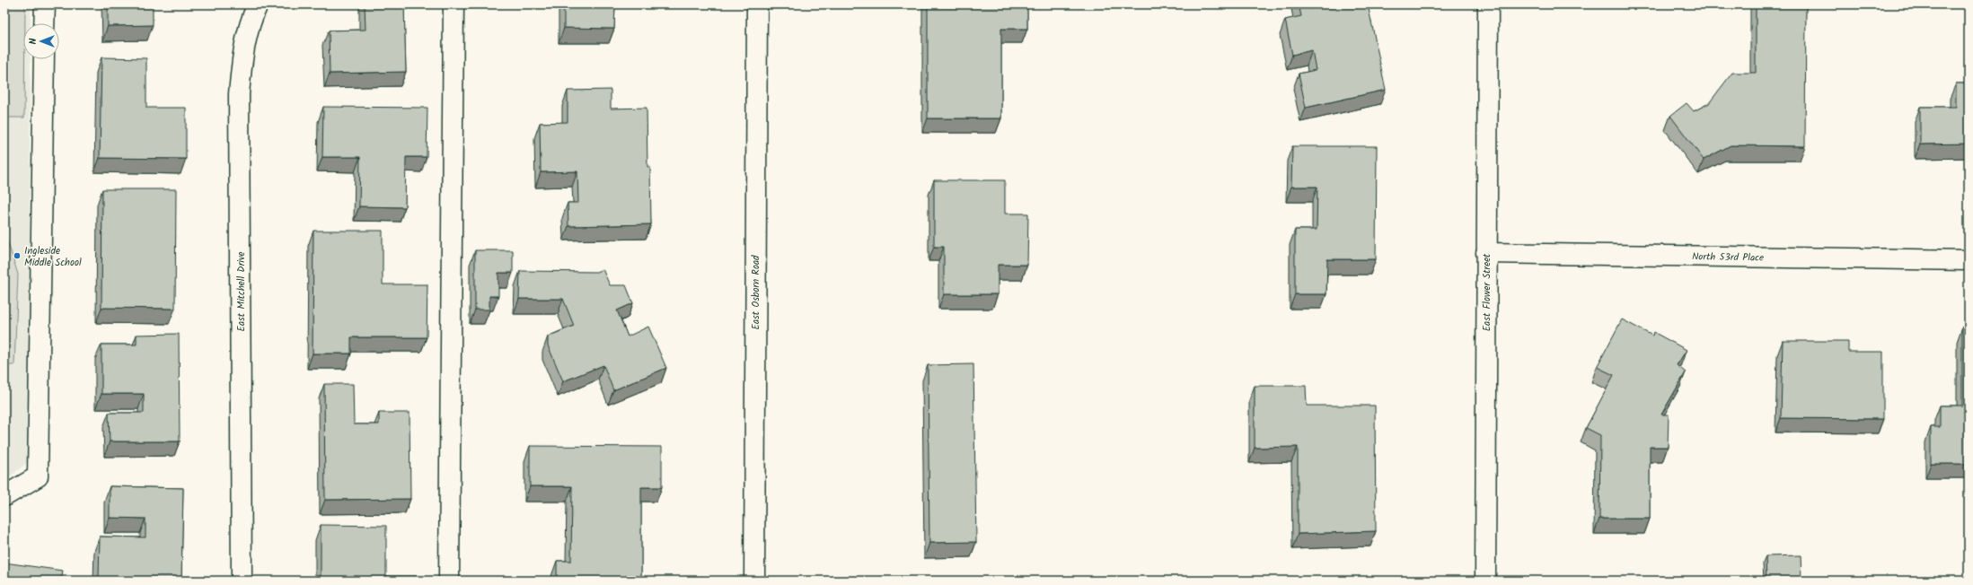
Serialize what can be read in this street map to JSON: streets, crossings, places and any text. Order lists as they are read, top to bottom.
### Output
{
  "streets": {
    "street": [
      "North 53rd Place",
      "East Mitchell Drive",
      "East Osborn Road",
      "East Flower Street"
    ]
  },
  "crossings": [
    ["North 53rd Place", "East Flower Street"]
  ],
  "places": ["Ingleside Middle School"],
  "north": "left"
}
